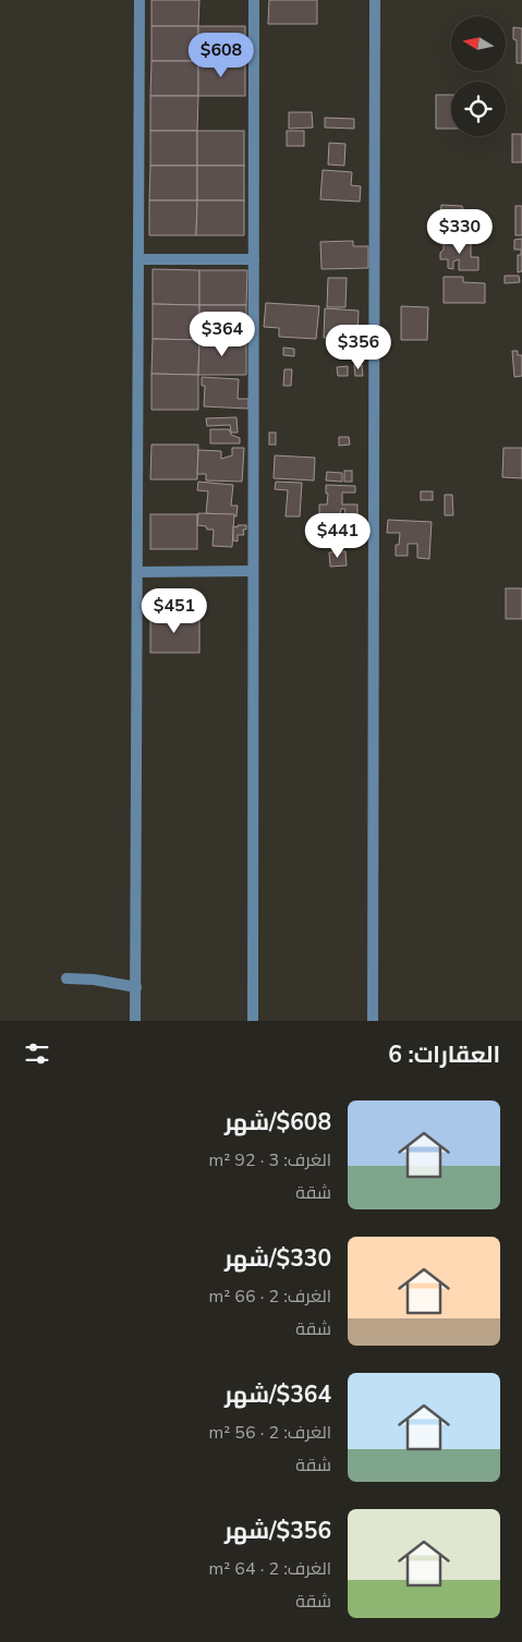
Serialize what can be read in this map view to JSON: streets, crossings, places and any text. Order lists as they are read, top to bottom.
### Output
{
  "north": "left",
  "page": {
    "price": [
      "$608",
      "$330",
      "$364",
      "$356",
      "$441",
      "$451"
    ],
    "heading": "العقارات: 6",
    "list": [
      {
        "name": "$608/شهر",
        "note": "الغرف: 3 · 92 m² · شقة"
      },
      {
        "name": "$330/شهر",
        "note": "الغرف: 2 · 66 m² · شقة"
      },
      {
        "name": "$364/شهر",
        "note": "الغرف: 2 · 56 m² · شقة"
      },
      {
        "name": "$356/شهر",
        "note": "الغرف: 2 · 64 m² · شقة"
      }
    ]
  }
}
